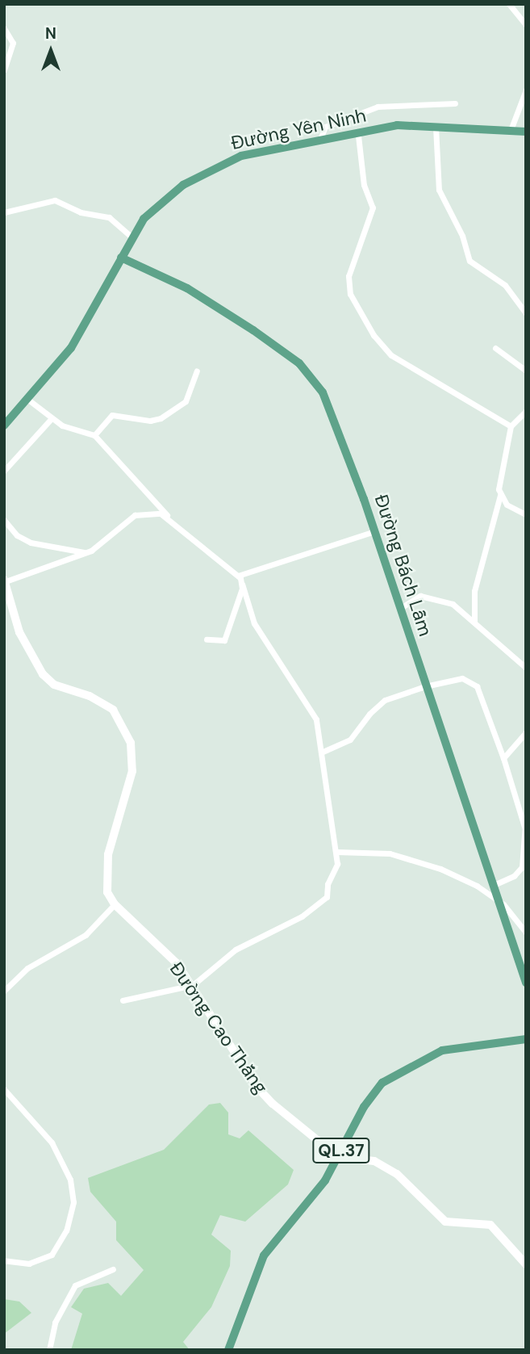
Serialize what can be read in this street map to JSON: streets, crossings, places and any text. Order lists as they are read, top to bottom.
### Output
{
  "streets": {
    "main road": ["Đường Yên Ninh", "Đường Bách Lẫm", "QL.37"],
    "street": ["Đường Cao Thắng"]
  },
  "crossings": [
    ["Đường Yên Ninh", "Đường Bách Lẫm"],
    ["Đường Cao Thắng", "QL.37"]
  ],
  "north": "top"
}
